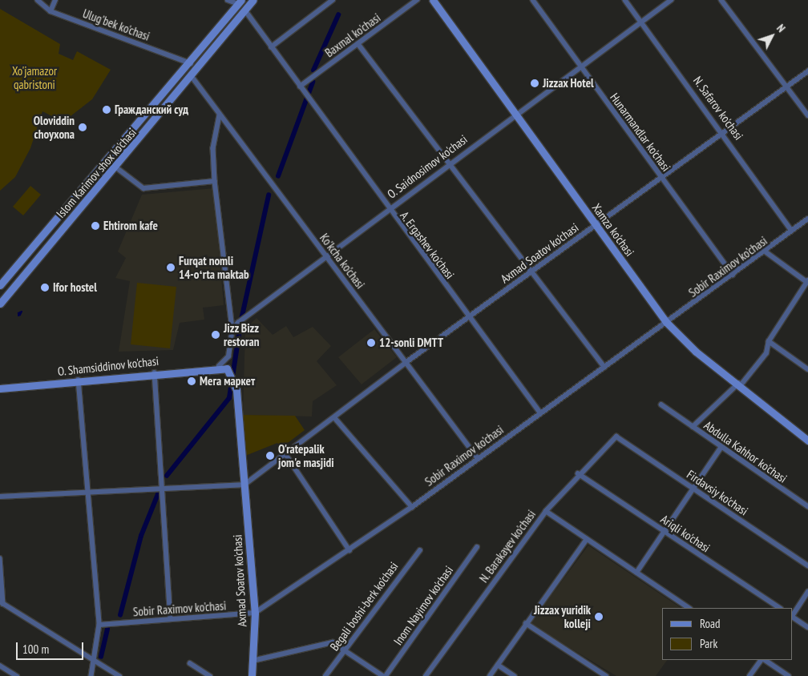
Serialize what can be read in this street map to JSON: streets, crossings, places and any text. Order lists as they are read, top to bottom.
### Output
{
  "streets": {
    "main road": [
      "Islom Karimov shox ko'chasi",
      "Xamza ko'chasi",
      "Axmad Soatov ko'chasi",
      "O. Shamsiddinov ko'chasi"
    ],
    "street": [
      "Ulug'bek ko'chasi",
      "Baxmal ko'chasi",
      "N. Safarov ko'chasi",
      "Hunarmandlar ko'chasi",
      "O. Saidnosimov ko'chasi",
      "A. Ergashev ko'chasi",
      "Ko'kcha ko'chasi",
      "Sobir Raximov ko'chasi",
      "Abdulla Kahhor ko'chasi",
      "Firdavsiy ko'chasi",
      "Ariqli ko'chasi",
      "N. Barakayev ko'chasi",
      "Inom Nayimov ko'chasi",
      "Begali boshi-berk ko'chasi"
    ]
  },
  "crossings": [
    ["Ulug'bek ko'chasi", "Islom Karimov shox ko'chasi"],
    ["Baxmal ko'chasi", "A. Ergashev ko'chasi"],
    ["N. Safarov ko'chasi", "O. Saidnosimov ko'chasi"],
    ["N. Safarov ko'chasi", "Axmad Soatov ko'chasi"],
    ["N. Safarov ko'chasi", "Sobir Raximov ko'chasi"],
    ["Hunarmandlar ko'chasi", "O. Saidnosimov ko'chasi"],
    ["Hunarmandlar ko'chasi", "Axmad Soatov ko'chasi"],
    ["Hunarmandlar ko'chasi", "Sobir Raximov ko'chasi"],
    ["O. Saidnosimov ko'chasi", "Xamza ko'chasi"],
    ["O. Saidnosimov ko'chasi", "A. Ergashev ko'chasi"],
    ["O. Saidnosimov ko'chasi", "Ko'kcha ko'chasi"],
    ["Islom Karimov shox ko'chasi", "A. Ergashev ko'chasi"],
    ["Islom Karimov shox ko'chasi", "Ko'kcha ko'chasi"],
    ["Xamza ko'chasi", "Axmad Soatov ko'chasi"],
    ["Xamza ko'chasi", "Sobir Raximov ko'chasi"],
    ["A. Ergashev ko'chasi", "Axmad Soatov ko'chasi"],
    ["A. Ergashev ko'chasi", "Sobir Raximov ko'chasi"],
    ["Axmad Soatov ko'chasi", "Ko'kcha ko'chasi"],
    ["Axmad Soatov ko'chasi", "Sobir Raximov ko'chasi"],
    ["Axmad Soatov ko'chasi", "O. Shamsiddinov ko'chasi"],
    ["Ko'kcha ko'chasi", "Sobir Raximov ko'chasi"],
    ["Firdavsiy ko'chasi", "N. Barakayev ko'chasi"],
    ["Ariqli ko'chasi", "N. Barakayev ko'chasi"]
  ],
  "parks": ["Xo'jamazor qabristoni"],
  "places": [
    "Jizzax Hotel",
    "Гражданский суд",
    "Oloviddin choyxona",
    "Ehtirom kafe",
    "Furqat nomli 14-oʻrta maktab",
    "Ifor hostel",
    "Jizz Bizz restoran",
    "12-sonli DMTT",
    "Мега маркет",
    "O'ratepalik jom'e masjidi",
    "Jizzax yuridik kolleji"
  ],
  "legend": ["Road", "Park"],
  "scale_bar": "100 m",
  "north": "top right"
}
